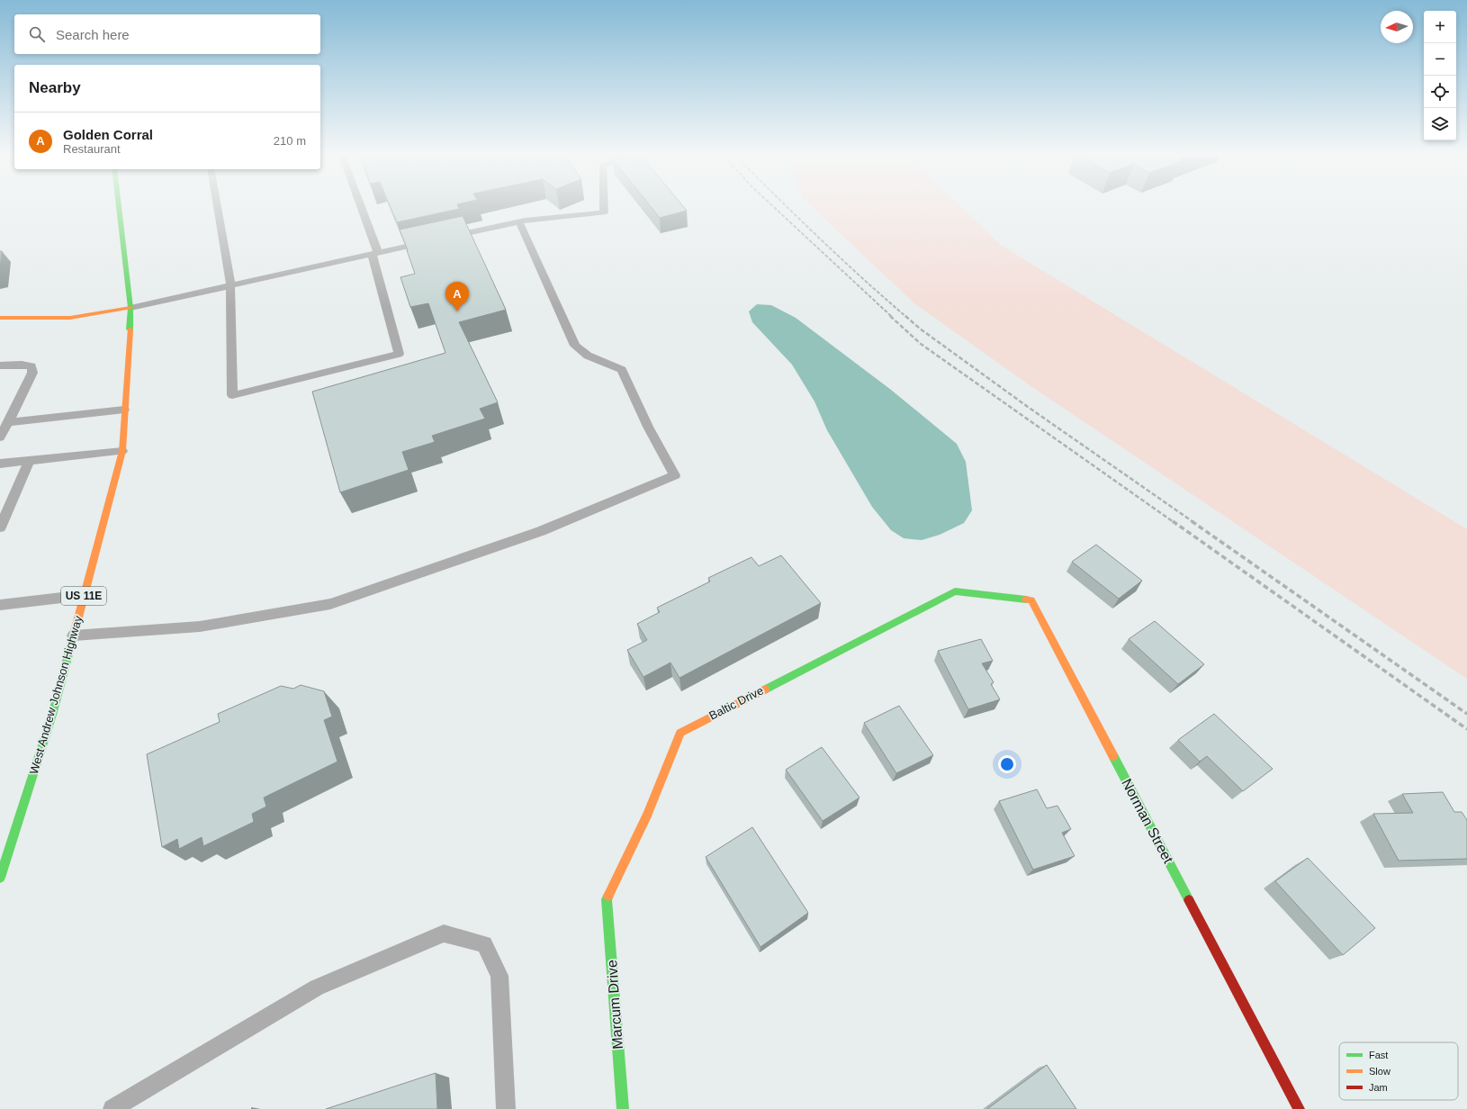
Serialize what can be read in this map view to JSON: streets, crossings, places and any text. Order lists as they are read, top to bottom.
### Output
{
  "streets": {
    "street": [
      "US 11E",
      "West Andrew Johnson Highway",
      "Baltic Drive",
      "Norman Street",
      "Marcum Drive"
    ]
  },
  "crossings": [
    ["Baltic Drive", "Norman Street"],
    ["Baltic Drive", "Marcum Drive"]
  ],
  "legend": ["Fast", "Slow", "Jam"],
  "north": "left",
  "page": {
    "map_buttons": ["+", "−"],
    "search": "Search here",
    "heading": "Nearby",
    "list": [
      {
        "mark": "A",
        "name": "Golden Corral",
        "note": "Restaurant",
        "value": "210 m"
      }
    ],
    "pins": "A"
  }
}
